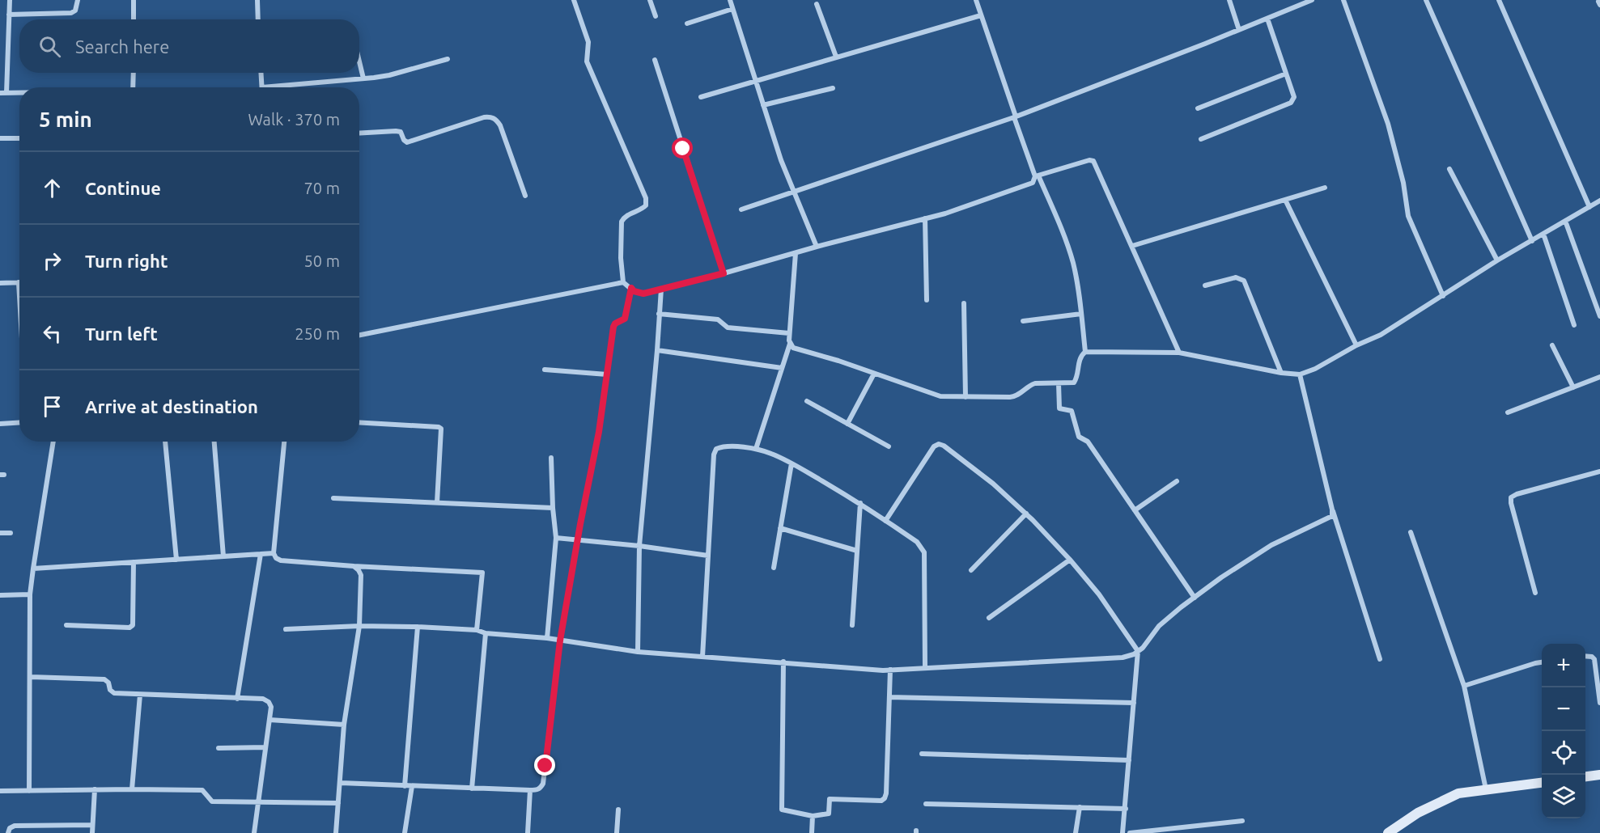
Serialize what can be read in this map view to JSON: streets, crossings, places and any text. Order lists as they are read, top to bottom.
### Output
{
  "page": {
    "search": "Search here",
    "heading": ["5 min", "Walk · 370 m"],
    "list": [
      ["Continue", "70 m"],
      ["Turn right", "50 m"],
      ["Turn left", "250 m"],
      "Arrive at destination"
    ],
    "map_buttons": ["+", "−"]
  }
}
